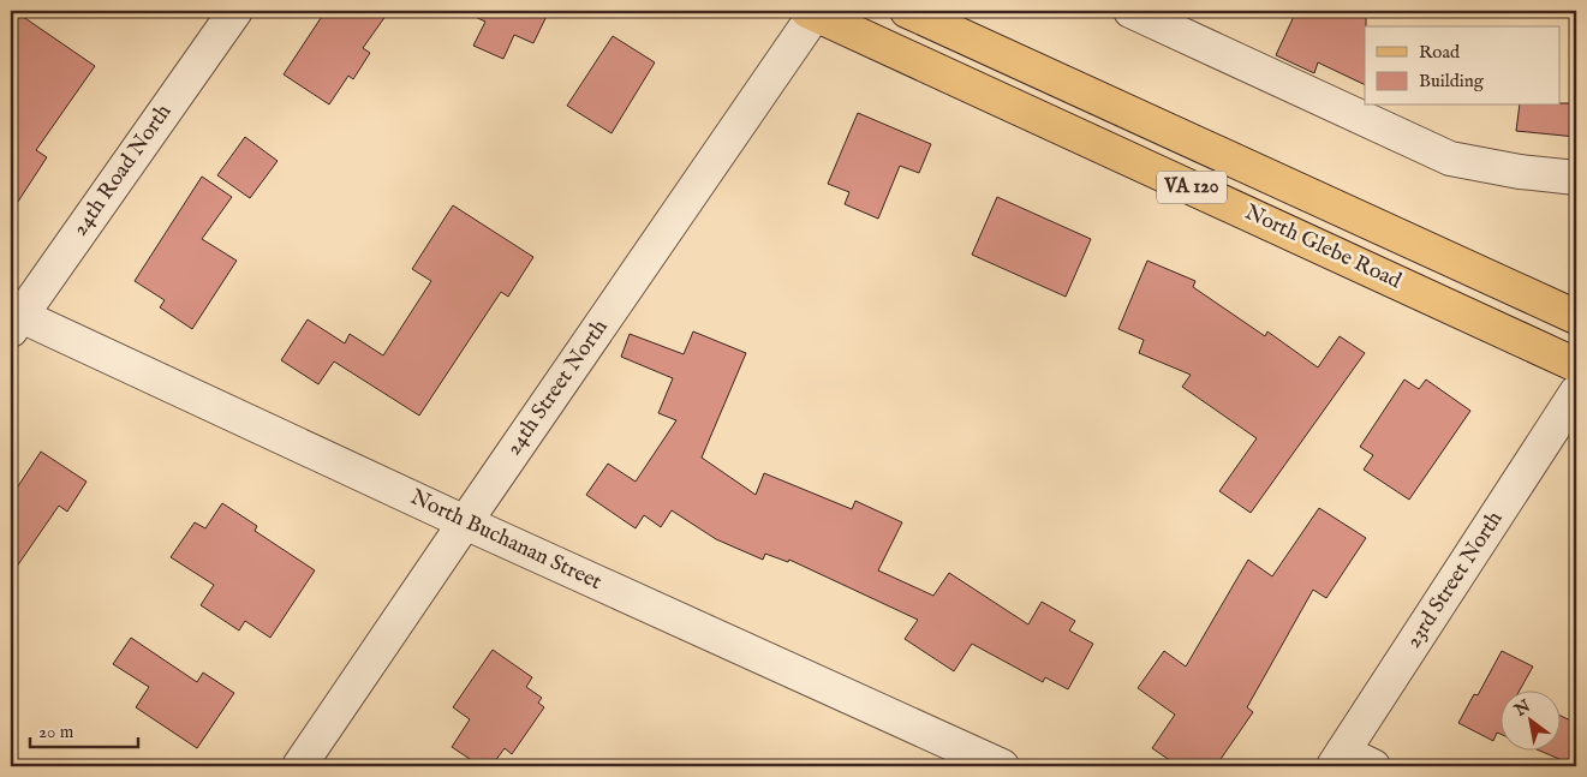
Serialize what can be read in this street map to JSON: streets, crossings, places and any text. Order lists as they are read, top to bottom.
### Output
{
  "streets": {
    "main road": ["VA 120", "North Glebe Road"],
    "street": [
      "24th Road North",
      "24th Street North",
      "North Buchanan Street",
      "23rd Street North"
    ]
  },
  "crossings": [
    ["24th Road North", "North Buchanan Street"],
    ["North Glebe Road", "24th Street North"],
    ["24th Street North", "North Buchanan Street"]
  ],
  "legend": ["Road", "Building"],
  "scale_bar": "20 m",
  "north": "top left"
}
